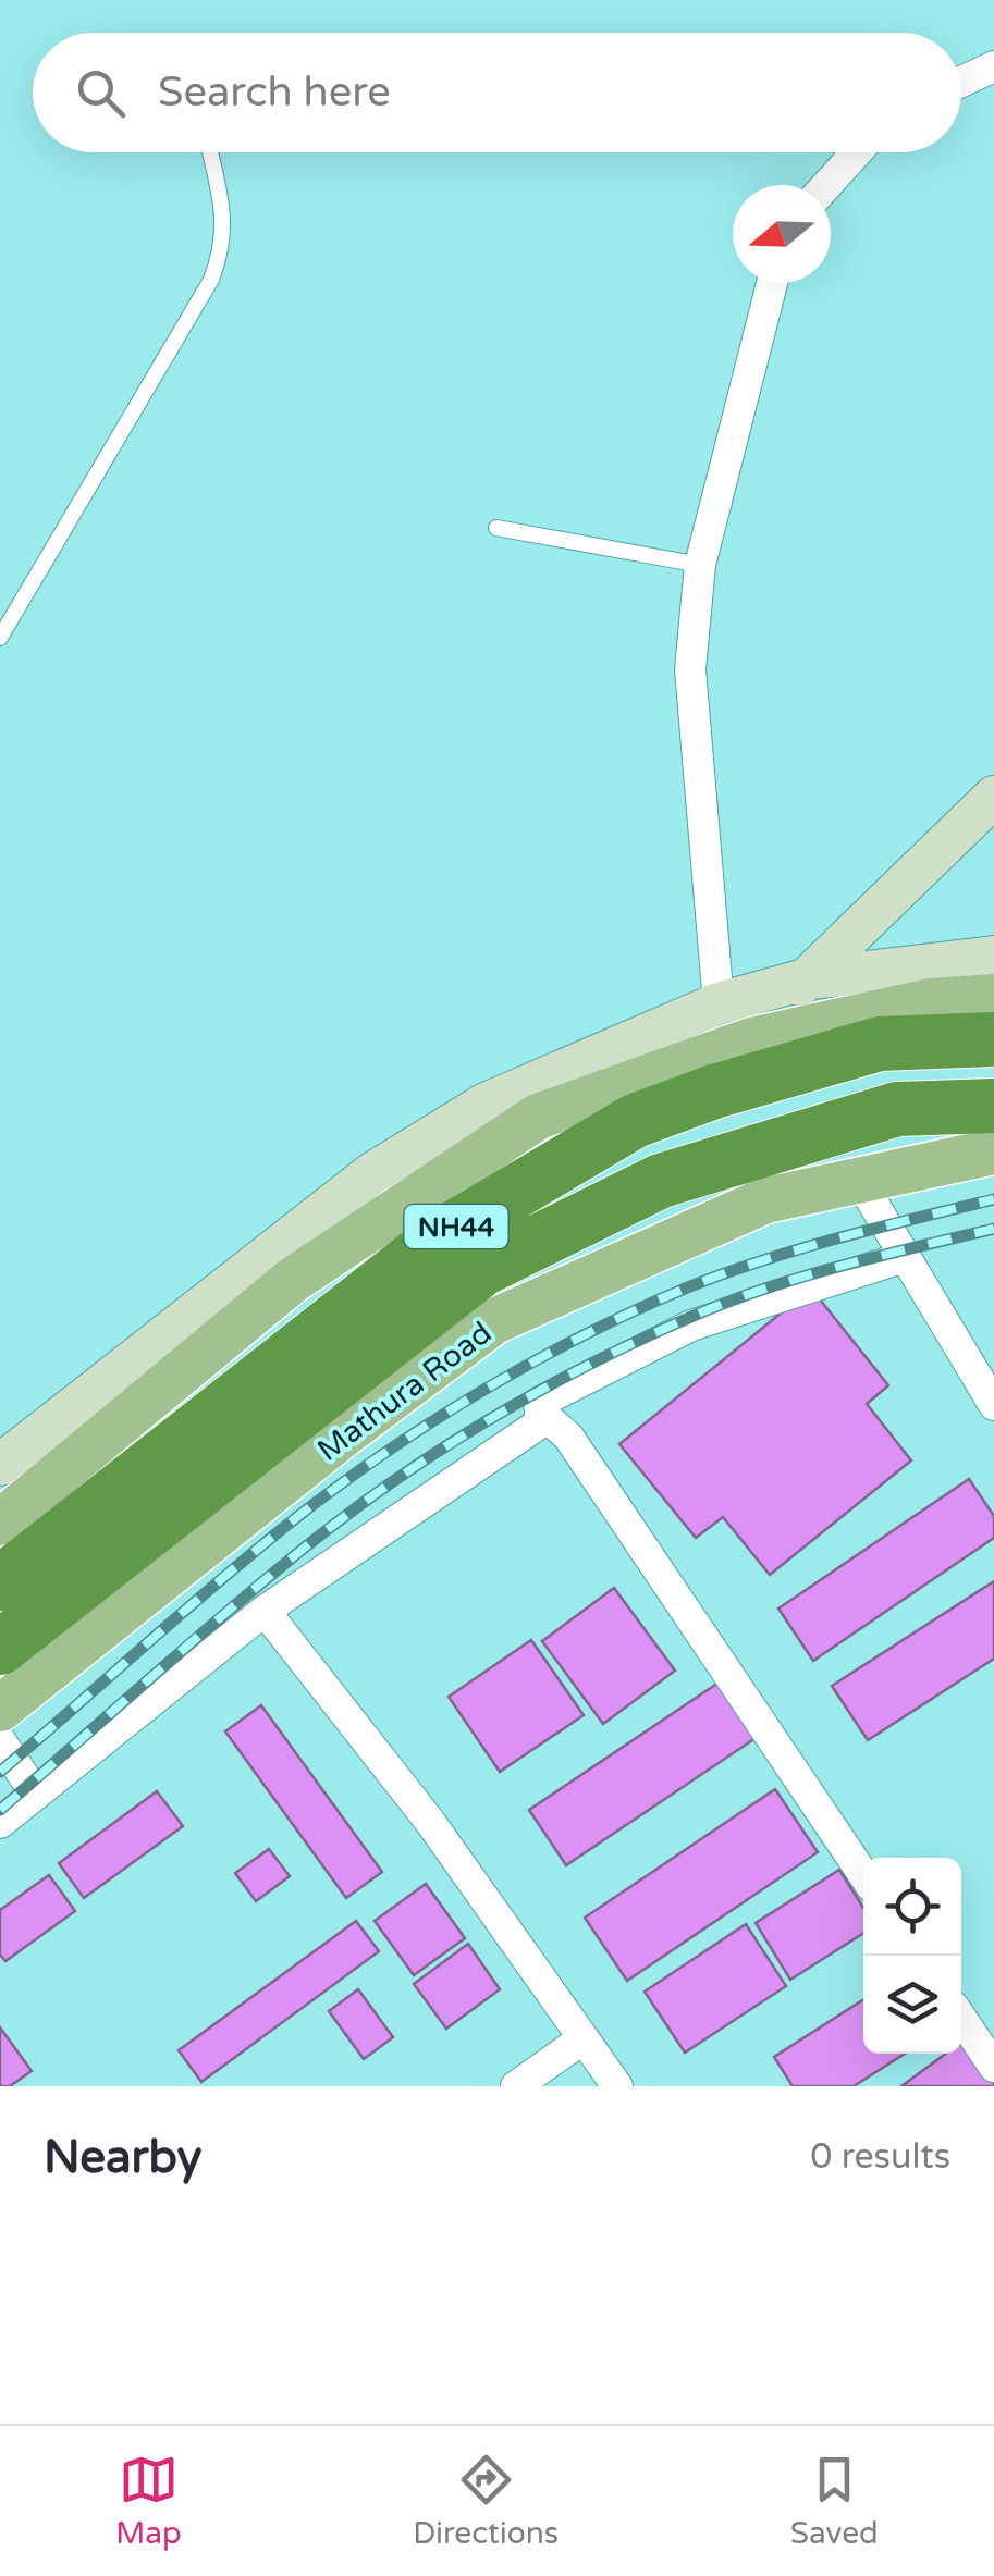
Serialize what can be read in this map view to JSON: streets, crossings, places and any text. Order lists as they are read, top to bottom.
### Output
{
  "streets": {
    "highway": ["NH44", "Mathura Road"]
  },
  "north": "left",
  "page": {
    "search": "Search here",
    "heading": ["Nearby", "0 results"],
    "nav": ["Map", "Directions", "Saved"]
  }
}
